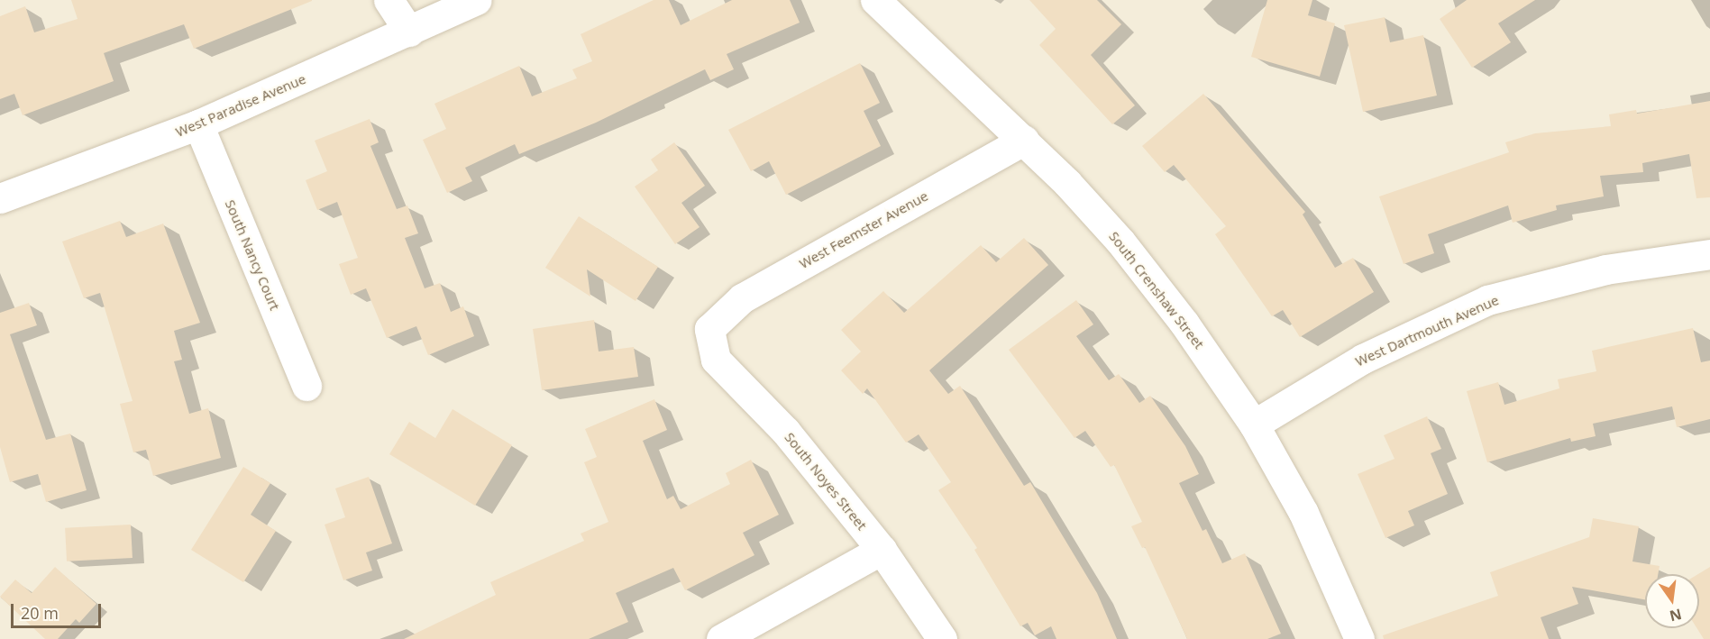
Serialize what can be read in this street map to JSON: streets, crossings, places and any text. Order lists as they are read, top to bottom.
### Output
{
  "streets": {
    "street": [
      "West Paradise Avenue",
      "West Feemster Avenue",
      "South Nancy Court",
      "South Crenshaw Street",
      "West Dartmouth Avenue",
      "South Noyes Street"
    ]
  },
  "crossings": [
    ["West Paradise Avenue", "South Nancy Court"],
    ["West Feemster Avenue", "South Crenshaw Street"],
    ["West Feemster Avenue", "South Noyes Street"],
    ["South Crenshaw Street", "West Dartmouth Avenue"]
  ],
  "scale_bar": "20 m",
  "north": "bottom"
}
